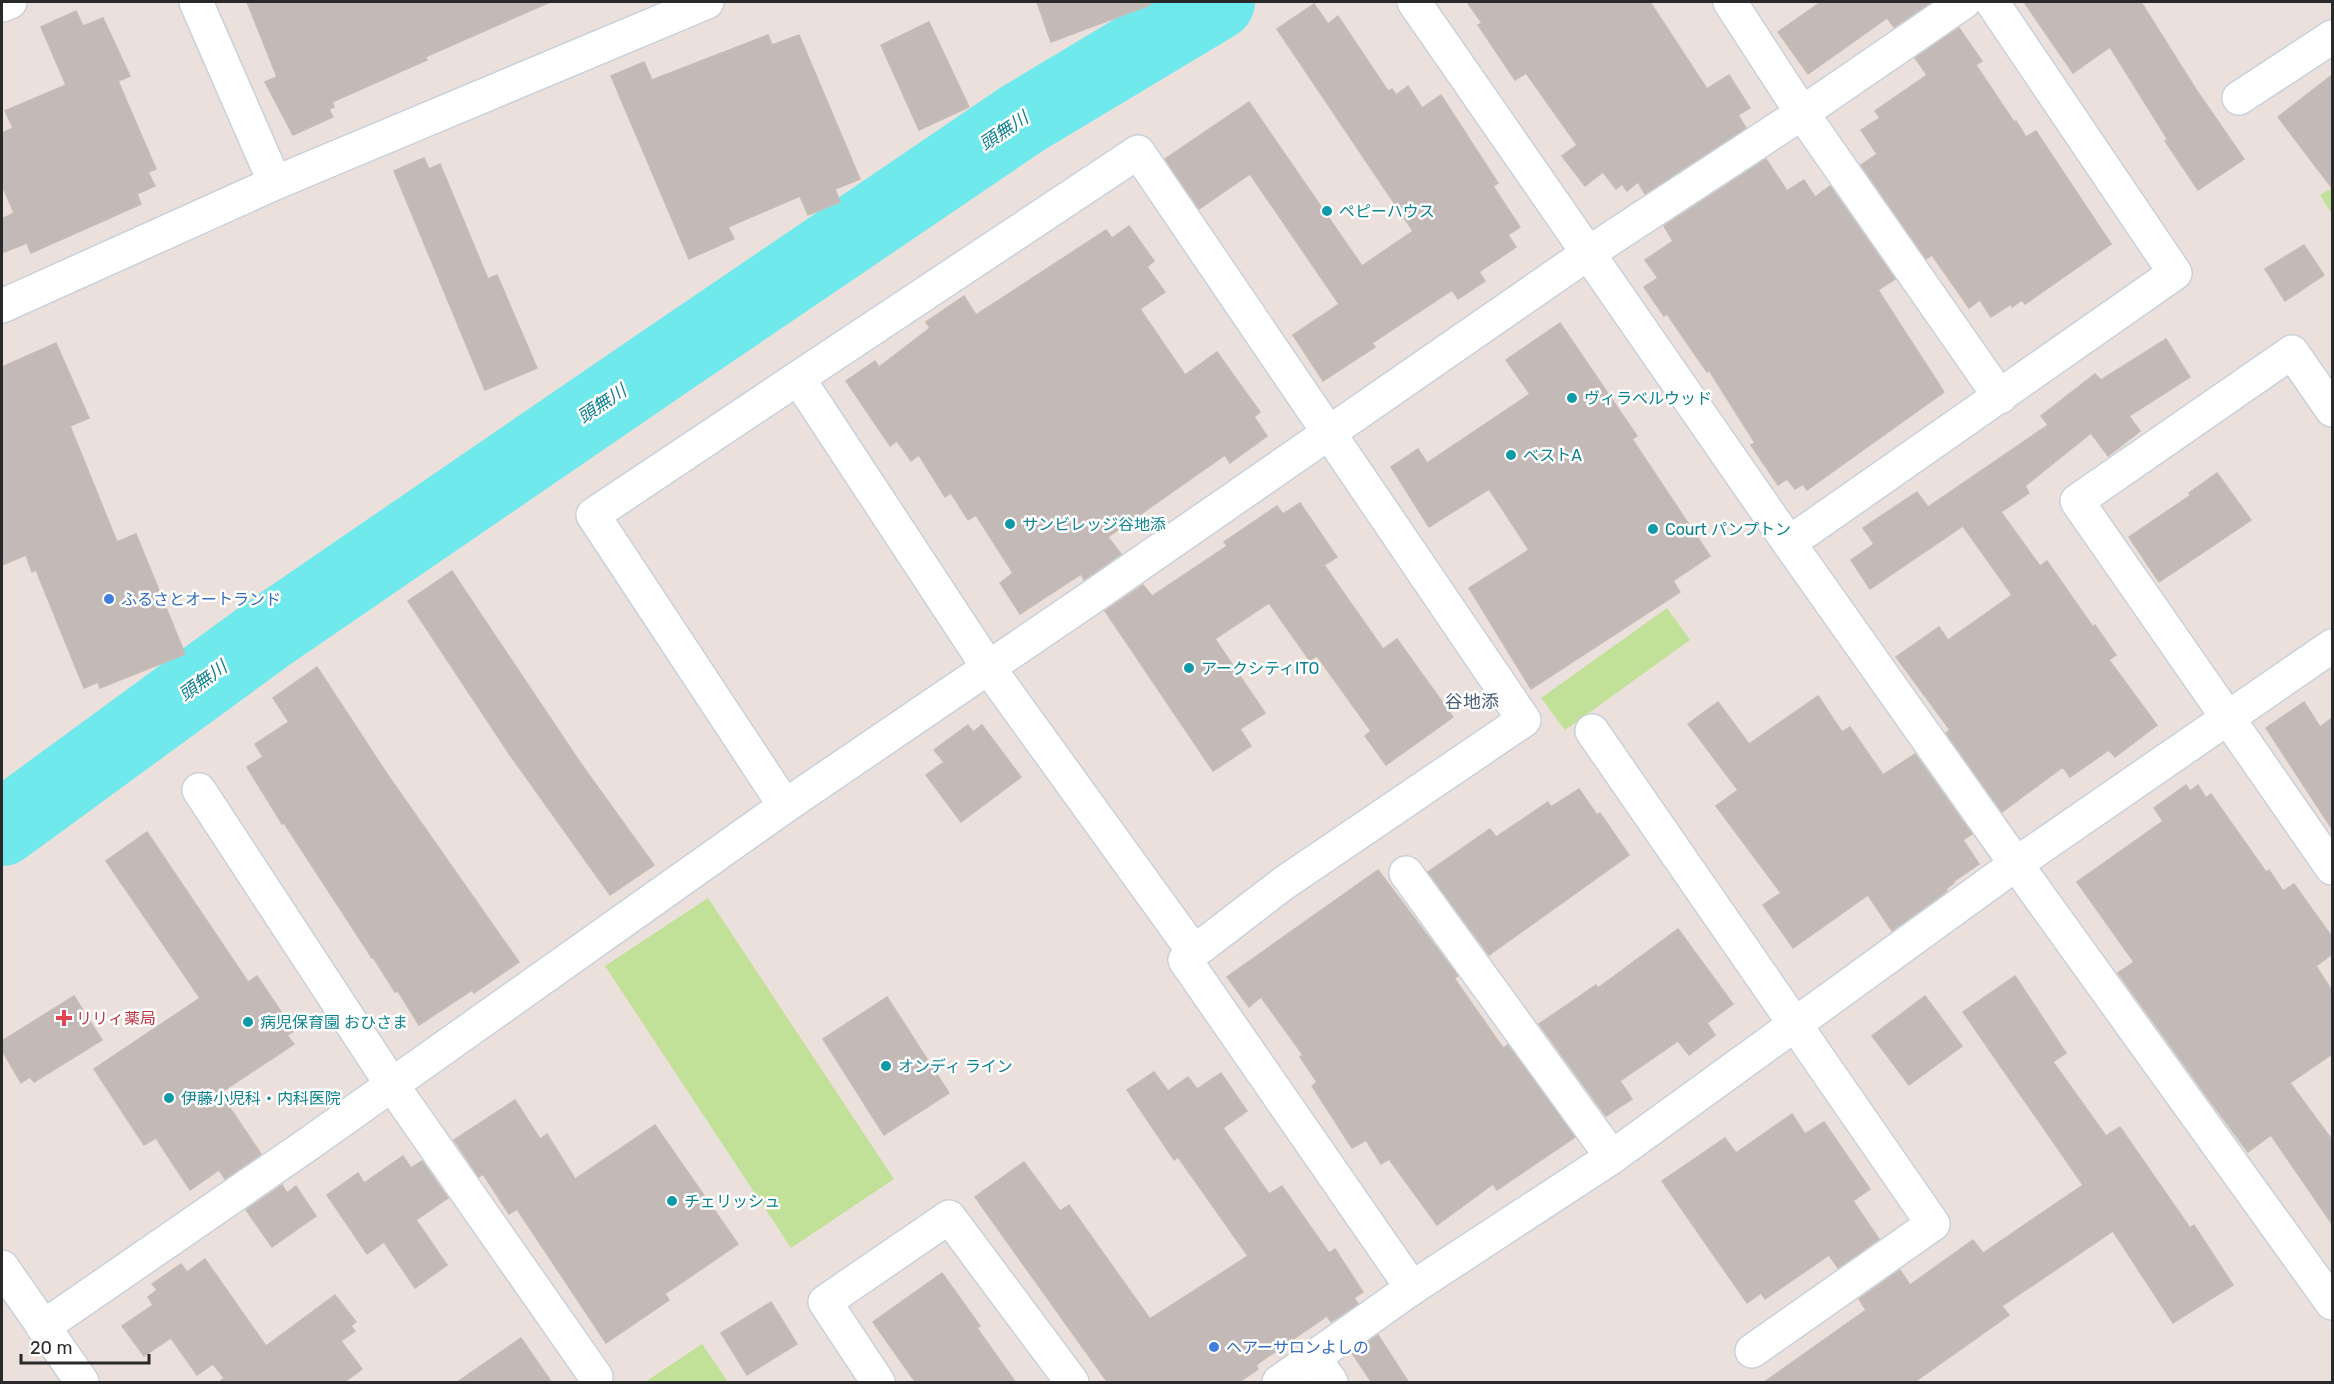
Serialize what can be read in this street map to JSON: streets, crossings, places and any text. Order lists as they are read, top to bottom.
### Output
{
  "districts": ["谷地添"],
  "water": ["頭無川"],
  "places": {
    "other": [
      "ペピーハウス",
      "ヴィラベルウッド",
      "ベストA",
      "サンビレッジ谷地添",
      "Court パンプトン",
      "ふるさとオートランド",
      "アークシティITO",
      "病児保育園 おひさま",
      "オンディ ライン",
      "伊藤小児科・内科医院",
      "チェリッシュ",
      "ヘアーサロンよしの"
    ],
    "health": ["リリィ薬局"]
  },
  "scale_bar": "20 m"
}
